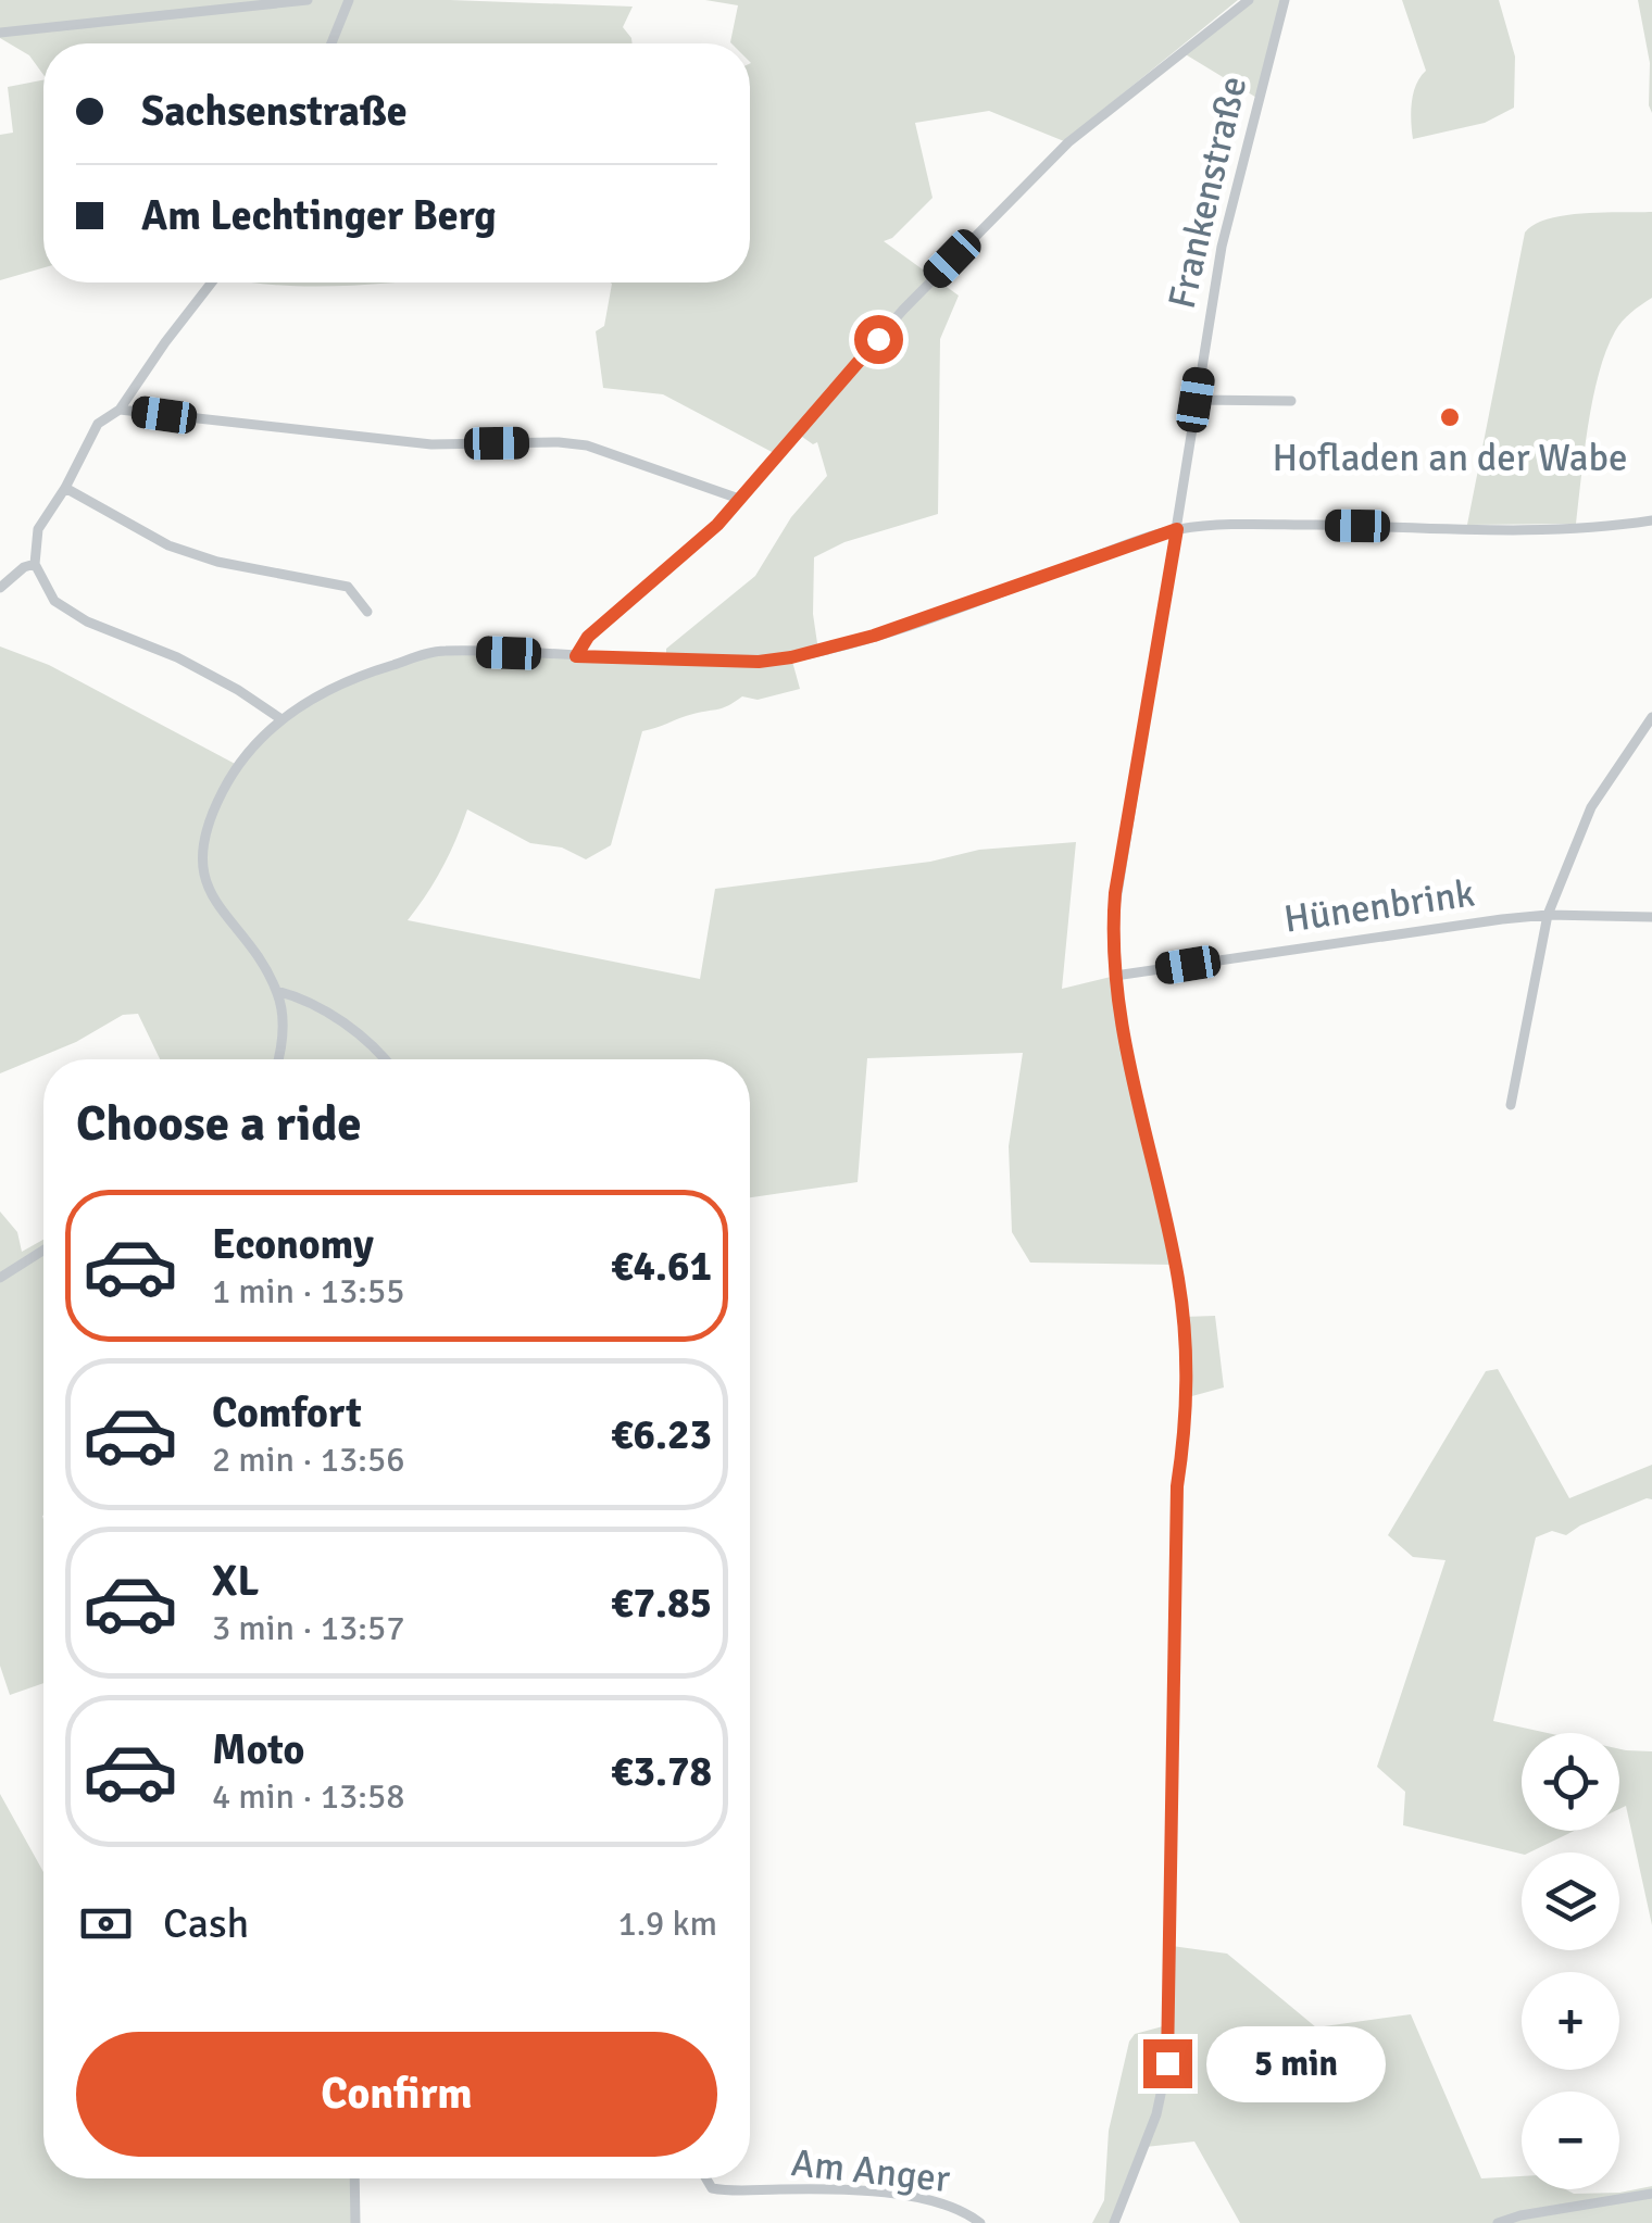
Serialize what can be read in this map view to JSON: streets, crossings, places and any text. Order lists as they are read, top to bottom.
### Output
{
  "streets": {
    "street": ["Frankenstraße", "Hünenbrink", "Am Anger"]
  },
  "crossings": [
    ["Frankenstraße", "Hünenbrink"]
  ],
  "places": ["Hofladen an der Wabe"],
  "page": {
    "banner": ["Sachsenstraße", "Am Lechtinger Berg"],
    "heading": "Choose a ride",
    "list": [
      {
        "name": "Economy",
        "note": "1 min · 13:55",
        "value": "€4.61"
      },
      {
        "name": "Comfort",
        "note": "2 min · 13:56",
        "value": "€6.23"
      },
      {
        "name": "XL",
        "note": "3 min · 13:57",
        "value": "€7.85"
      },
      {
        "name": "Moto",
        "note": "4 min · 13:58",
        "value": "€3.78"
      }
    ],
    "map_buttons": ["+", "−"],
    "pay": ["Cash", "1.9 km"],
    "buttons": "Confirm",
    "bubble": "5 min"
  }
}
